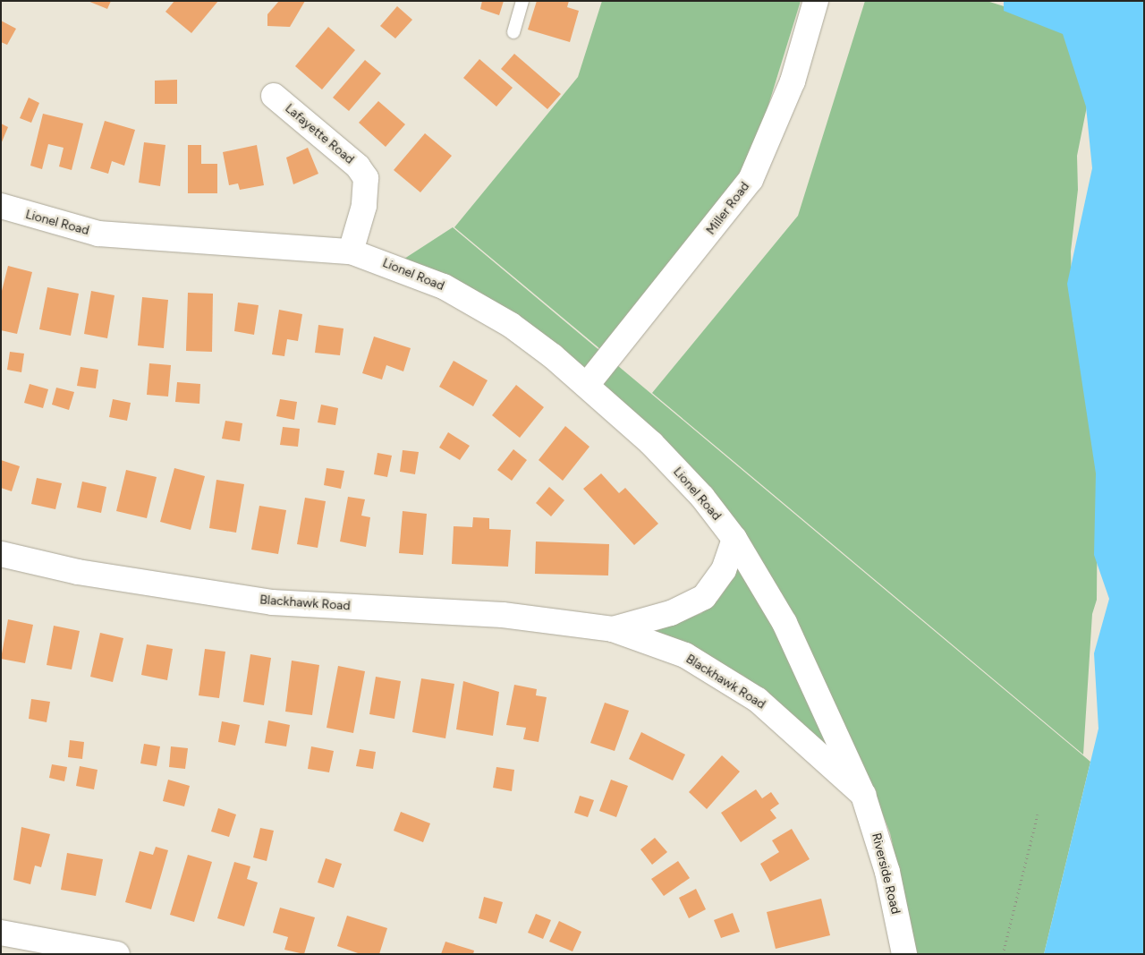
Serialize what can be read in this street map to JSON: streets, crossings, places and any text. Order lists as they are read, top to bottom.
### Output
{
  "streets": {
    "street": [
      "Lafayette Road",
      "Miller Road",
      "Lionel Road",
      "Blackhawk Road",
      "Riverside Road"
    ]
  },
  "crossings": [
    ["Lafayette Road", "Lionel Road"],
    ["Miller Road", "Lionel Road"],
    ["Lionel Road", "Blackhawk Road"],
    ["Lionel Road", "Riverside Road"],
    ["Blackhawk Road", "Riverside Road"]
  ]
}
